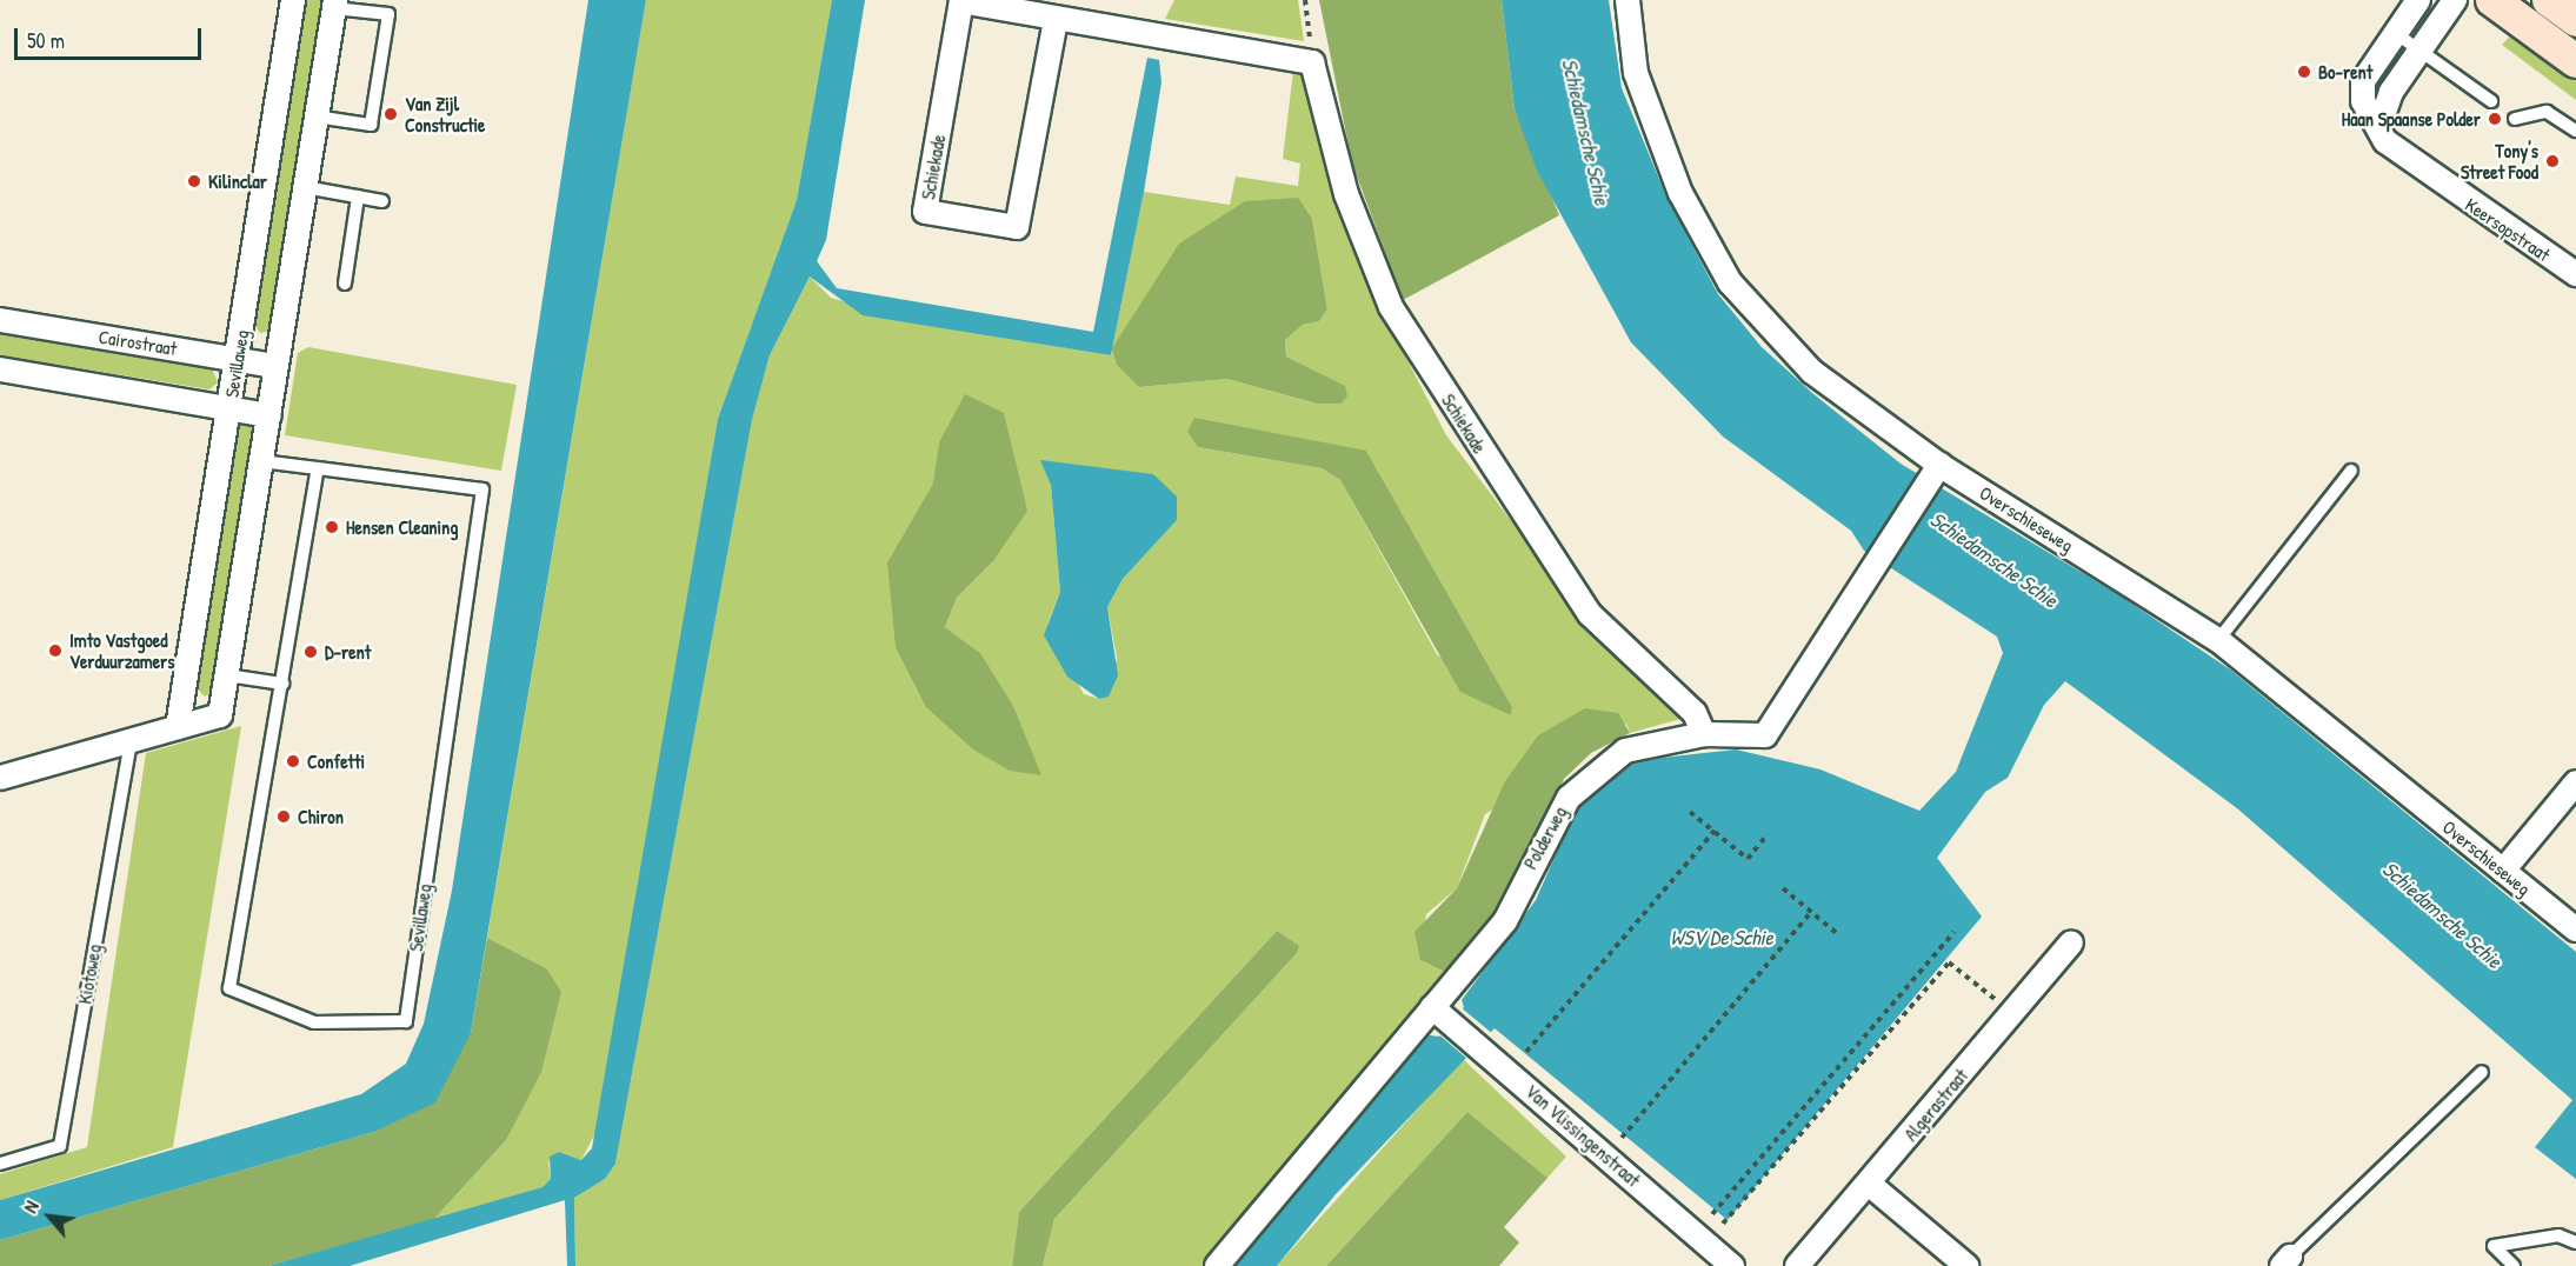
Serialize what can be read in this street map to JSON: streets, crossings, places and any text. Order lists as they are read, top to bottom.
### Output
{
  "streets": {
    "street": [
      "Schiekade",
      "Keersopstraat",
      "Cairostraat",
      "Sevillaweg",
      "Overschieseweg",
      "Polderweg",
      "Algerastraat",
      "Van Vlissingenstraat"
    ],
    "lane": ["Kiotoweg"]
  },
  "crossings": [
    ["Schiekade", "Polderweg"],
    ["Cairostraat", "Sevillaweg"],
    ["Overschieseweg", "Polderweg"],
    ["Polderweg", "Van Vlissingenstraat"]
  ],
  "water": ["Schiedamsche Schie", "WSV De Schie"],
  "places": [
    "Bo-rent",
    "Van Zijl Constructie",
    "Haan Spaanse Polder",
    "Tony's Street Food",
    "Kilinclar",
    "Hensen Cleaning",
    "Imto Vastgoed Verduurzamers",
    "D-rent",
    "Confetti",
    "Chiron"
  ],
  "scale_bar": "50 m",
  "north": "top left"
}
